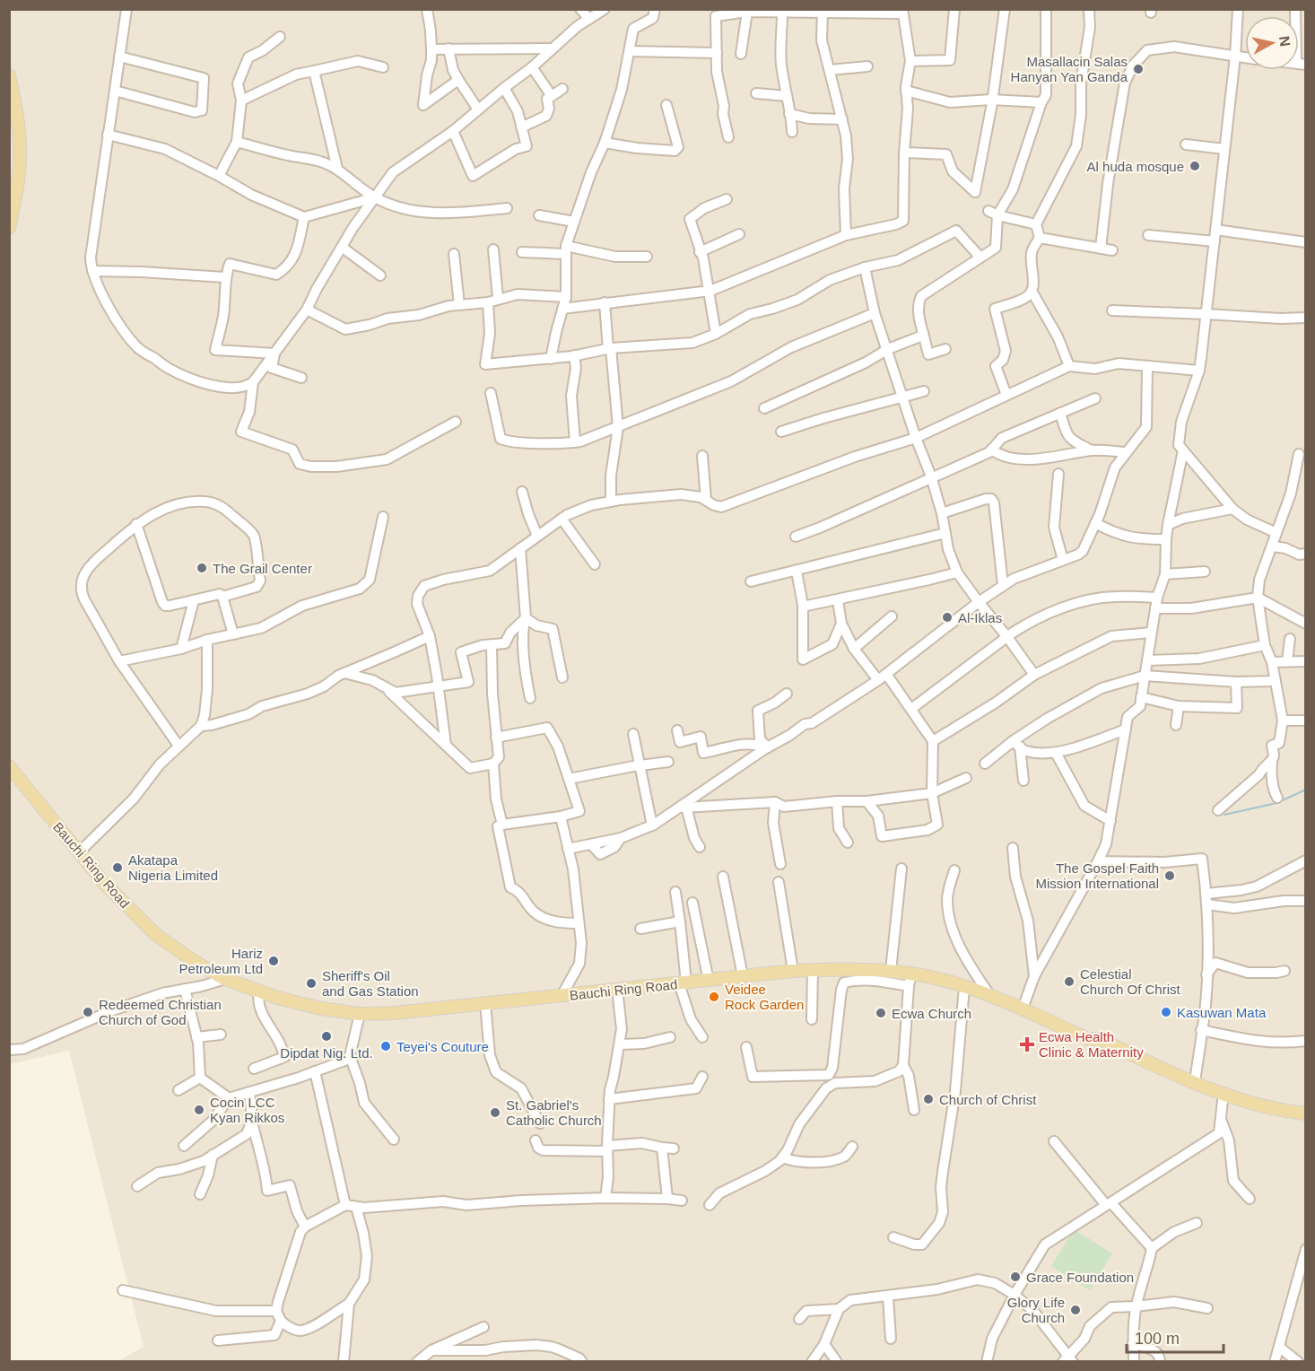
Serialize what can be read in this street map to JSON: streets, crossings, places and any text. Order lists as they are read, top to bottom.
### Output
{
  "streets": {
    "main road": ["Bauchi Ring Road"]
  },
  "places": {
    "other": [
      "Masallacin Salas Hanyan Yan Ganda",
      "Al huda mosque",
      "The Grail Center",
      "Al-Iklas",
      "Akatapa Nigeria Limited",
      "The Gospel Faith Mission International",
      "Hariz Petroleum Ltd",
      "Celestial Church Of Christ",
      "Sheriff's Oil and Gas Station",
      "Veidee Rock Garden",
      "Redeemed Christian Church of God",
      "Kasuwan Mata",
      "Ecwa Church",
      "Dipdat Nig. Ltd.",
      "Teyei's Couture",
      "Church of Christ",
      "Cocin LCC Kyan Rikkos",
      "St. Gabriel's Catholic Church",
      "Grace Foundation",
      "Glory Life Church"
    ],
    "health": ["Ecwa Health Clinic & Maternity"]
  },
  "scale_bar": "100 m",
  "north": "right"
}
